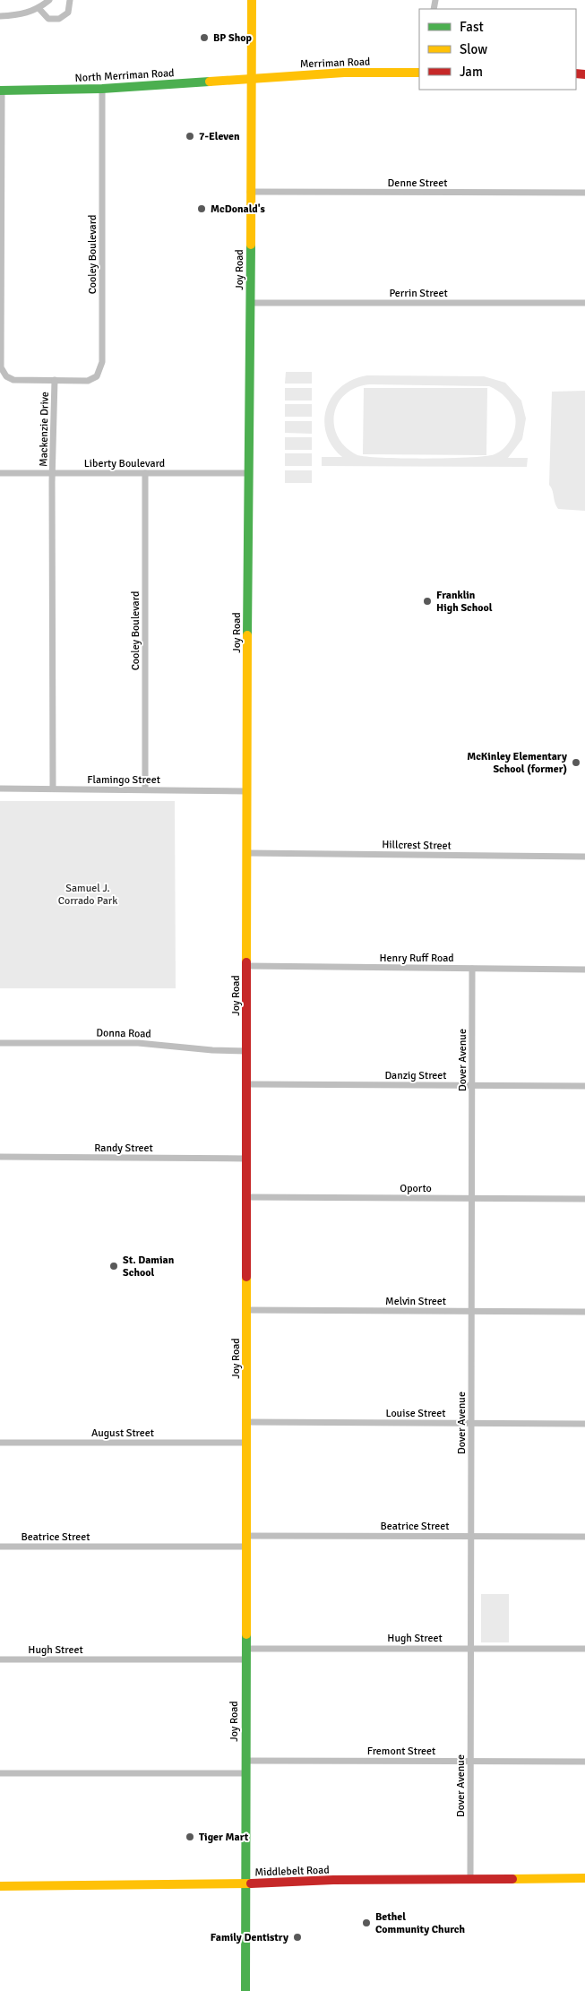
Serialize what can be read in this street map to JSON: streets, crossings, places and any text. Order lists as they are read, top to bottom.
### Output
{
  "streets": {
    "street": [
      "Merriman Road",
      "North Merriman Road",
      "Denne Street",
      "Cooley Boulevard",
      "Joy Road",
      "Perrin Street",
      "Mackenzie Drive",
      "Liberty Boulevard",
      "Flamingo Street",
      "Hillcrest Street",
      "Henry Ruff Road",
      "Donna Road",
      "Dover Avenue",
      "Danzig Street",
      "Randy Street",
      "Oporto",
      "Melvin Street",
      "Louise Street",
      "August Street",
      "Beatrice Street",
      "Hugh Street",
      "Fremont Street",
      "Middlebelt Road"
    ]
  },
  "crossings": [
    ["Merriman Road", "North Merriman Road"],
    ["Merriman Road", "Joy Road"],
    ["North Merriman Road", "Cooley Boulevard"],
    ["North Merriman Road", "Joy Road"],
    ["North Merriman Road", "Mackenzie Drive"],
    ["Denne Street", "Joy Road"],
    ["Cooley Boulevard", "Mackenzie Drive"],
    ["Cooley Boulevard", "Liberty Boulevard"],
    ["Cooley Boulevard", "Flamingo Street"],
    ["Joy Road", "Perrin Street"],
    ["Joy Road", "Liberty Boulevard"],
    ["Joy Road", "Flamingo Street"],
    ["Joy Road", "Hillcrest Street"],
    ["Joy Road", "Henry Ruff Road"],
    ["Joy Road", "Donna Road"],
    ["Joy Road", "Danzig Street"],
    ["Joy Road", "Randy Street"],
    ["Joy Road", "Oporto"],
    ["Joy Road", "Melvin Street"],
    ["Joy Road", "Louise Street"],
    ["Joy Road", "August Street"],
    ["Joy Road", "Beatrice Street"],
    ["Joy Road", "Hugh Street"],
    ["Joy Road", "Fremont Street"],
    ["Joy Road", "Middlebelt Road"],
    ["Mackenzie Drive", "Liberty Boulevard"],
    ["Mackenzie Drive", "Flamingo Street"],
    ["Henry Ruff Road", "Dover Avenue"],
    ["Dover Avenue", "Danzig Street"],
    ["Dover Avenue", "Oporto"],
    ["Dover Avenue", "Melvin Street"],
    ["Dover Avenue", "Louise Street"],
    ["Dover Avenue", "Beatrice Street"],
    ["Dover Avenue", "Hugh Street"],
    ["Dover Avenue", "Fremont Street"],
    ["Dover Avenue", "Middlebelt Road"]
  ],
  "parks": ["Samuel J. Corrado Park"],
  "places": [
    "BP Shop",
    "7-Eleven",
    "McDonald's",
    "Franklin High School",
    "McKinley Elementary School (former)",
    "St. Damian School",
    "Tiger Mart",
    "Bethel Community Church",
    "Family Dentistry"
  ],
  "legend": ["Fast", "Slow", "Jam"]
}
